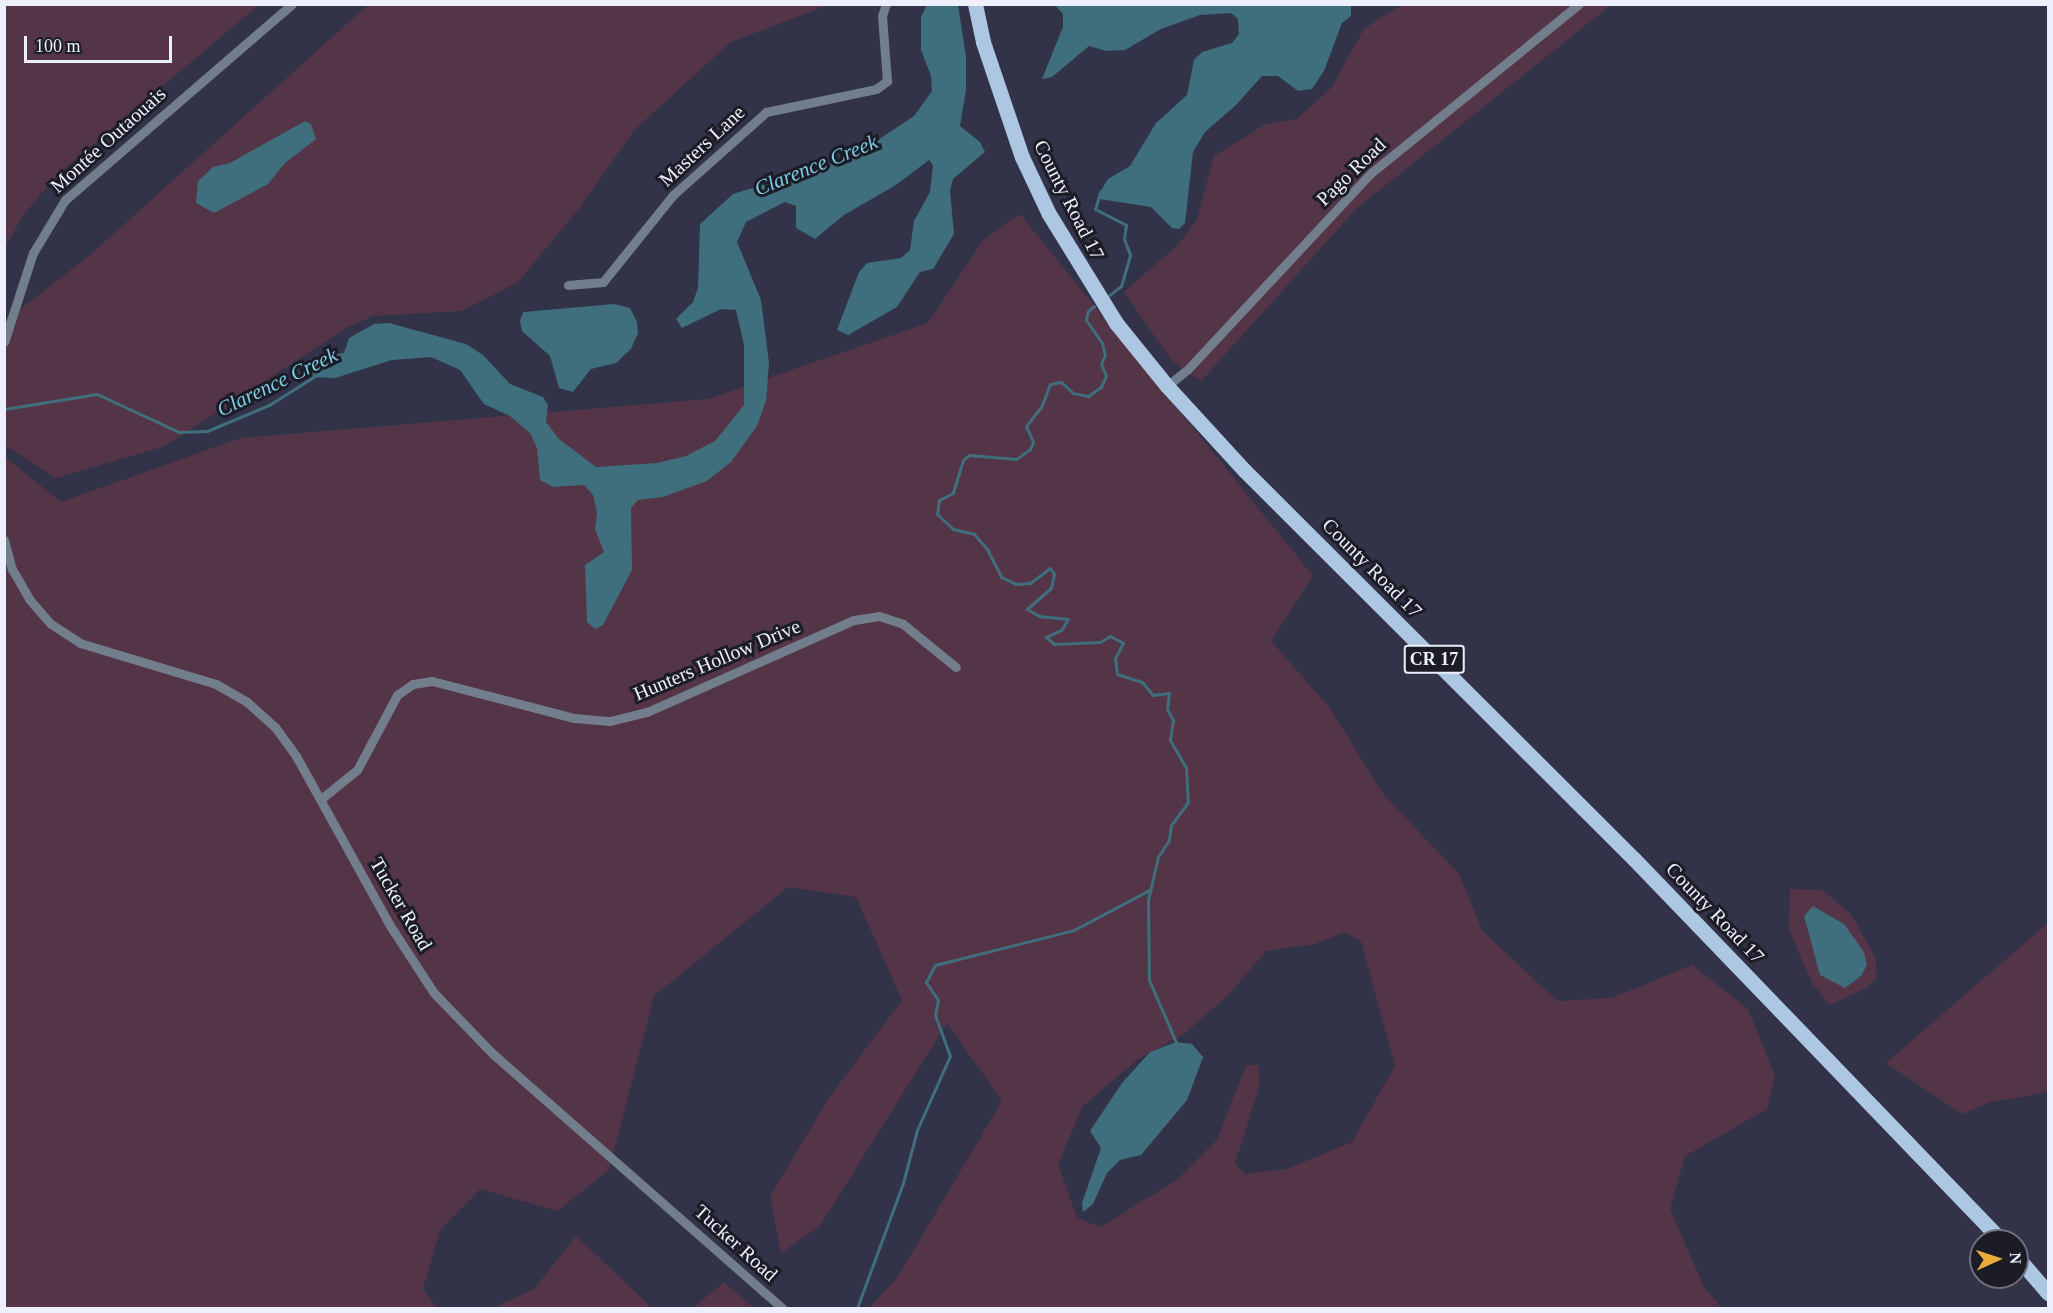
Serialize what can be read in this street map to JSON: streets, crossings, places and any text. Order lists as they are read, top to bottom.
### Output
{
  "streets": {
    "main road": ["County Road 17", "CR 17"],
    "street": [
      "Montée Outaouais",
      "Masters Lane",
      "Pago Road",
      "Hunters Hollow Drive",
      "Tucker Road"
    ]
  },
  "crossings": [
    ["Pago Road", "County Road 17"],
    ["Hunters Hollow Drive", "Tucker Road"]
  ],
  "water": ["Clarence Creek"],
  "scale_bar": "100 m",
  "north": "right"
}
